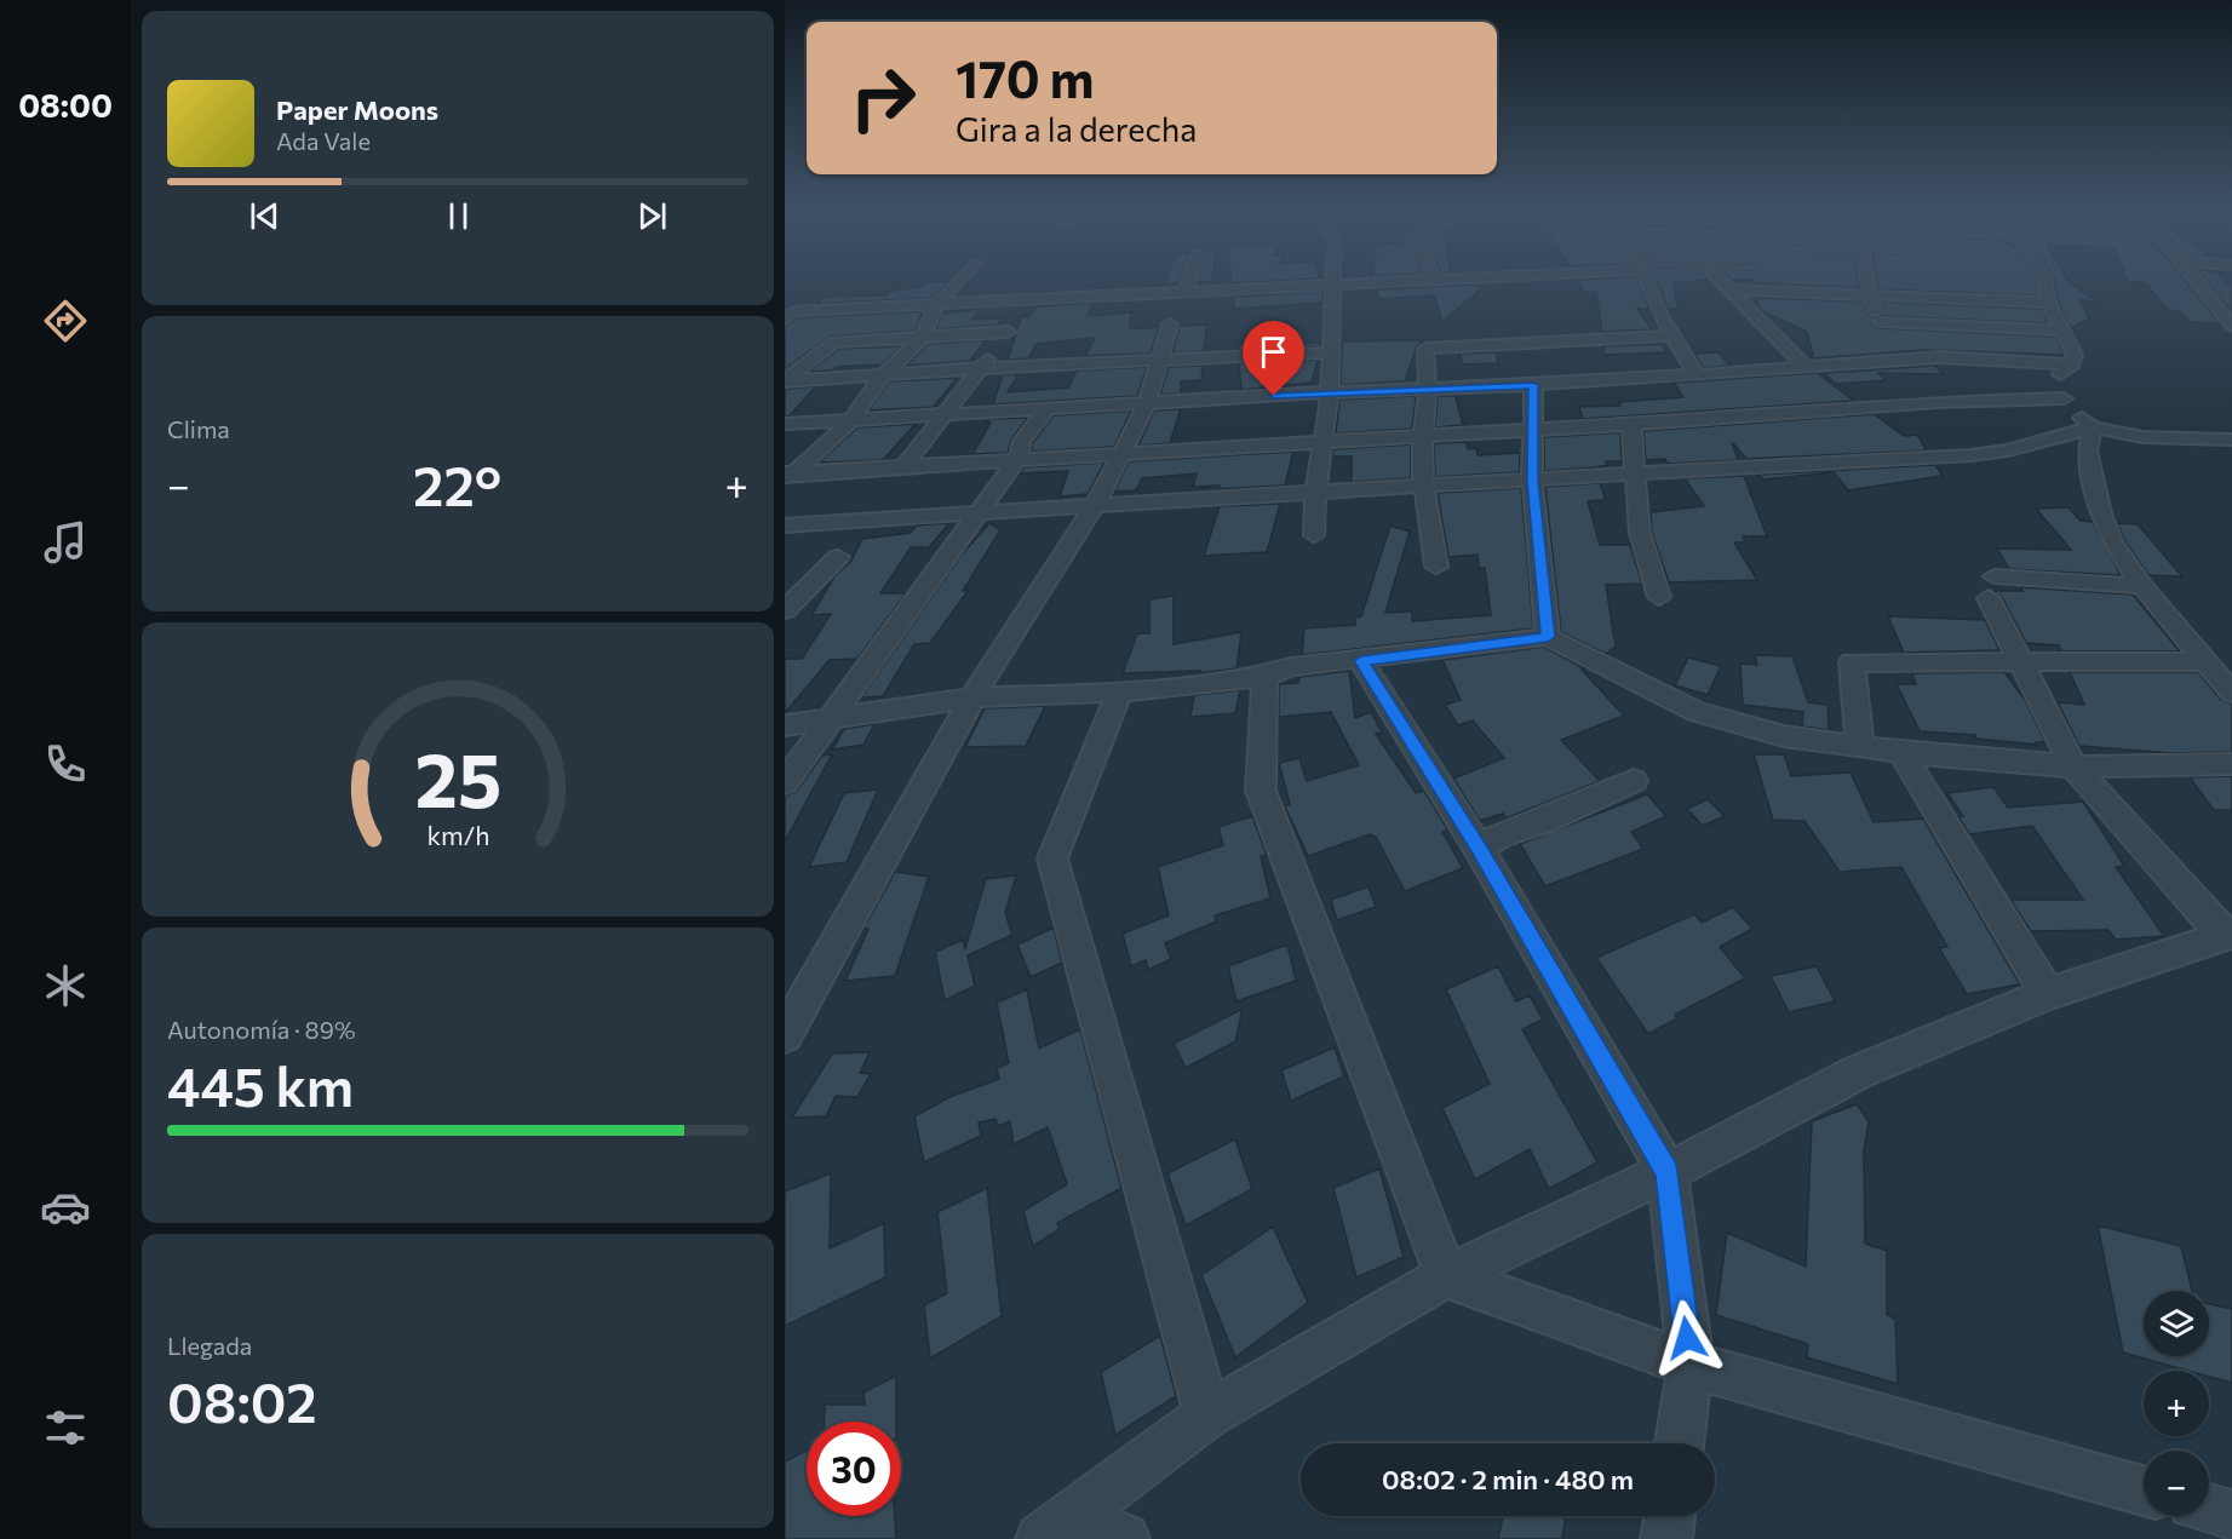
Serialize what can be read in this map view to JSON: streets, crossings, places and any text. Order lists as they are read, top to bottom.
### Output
{
  "page": {
    "tabs": "08:00",
    "turn": ["170 m", "Gira a la derecha"],
    "song": ["Paper Moons", "Ada Vale"],
    "tile": [
      "Clima",
      ["Autonomía · 89%", "445 km"],
      ["Llegada", "08:02"]
    ],
    "heat": ["−", "22°", "+"],
    "map_buttons": ["+", "−"],
    "limit": "30",
    "trip": "08:02 · 2 min · 480 m",
    "gauge": ["25", "km/h"]
  }
}
